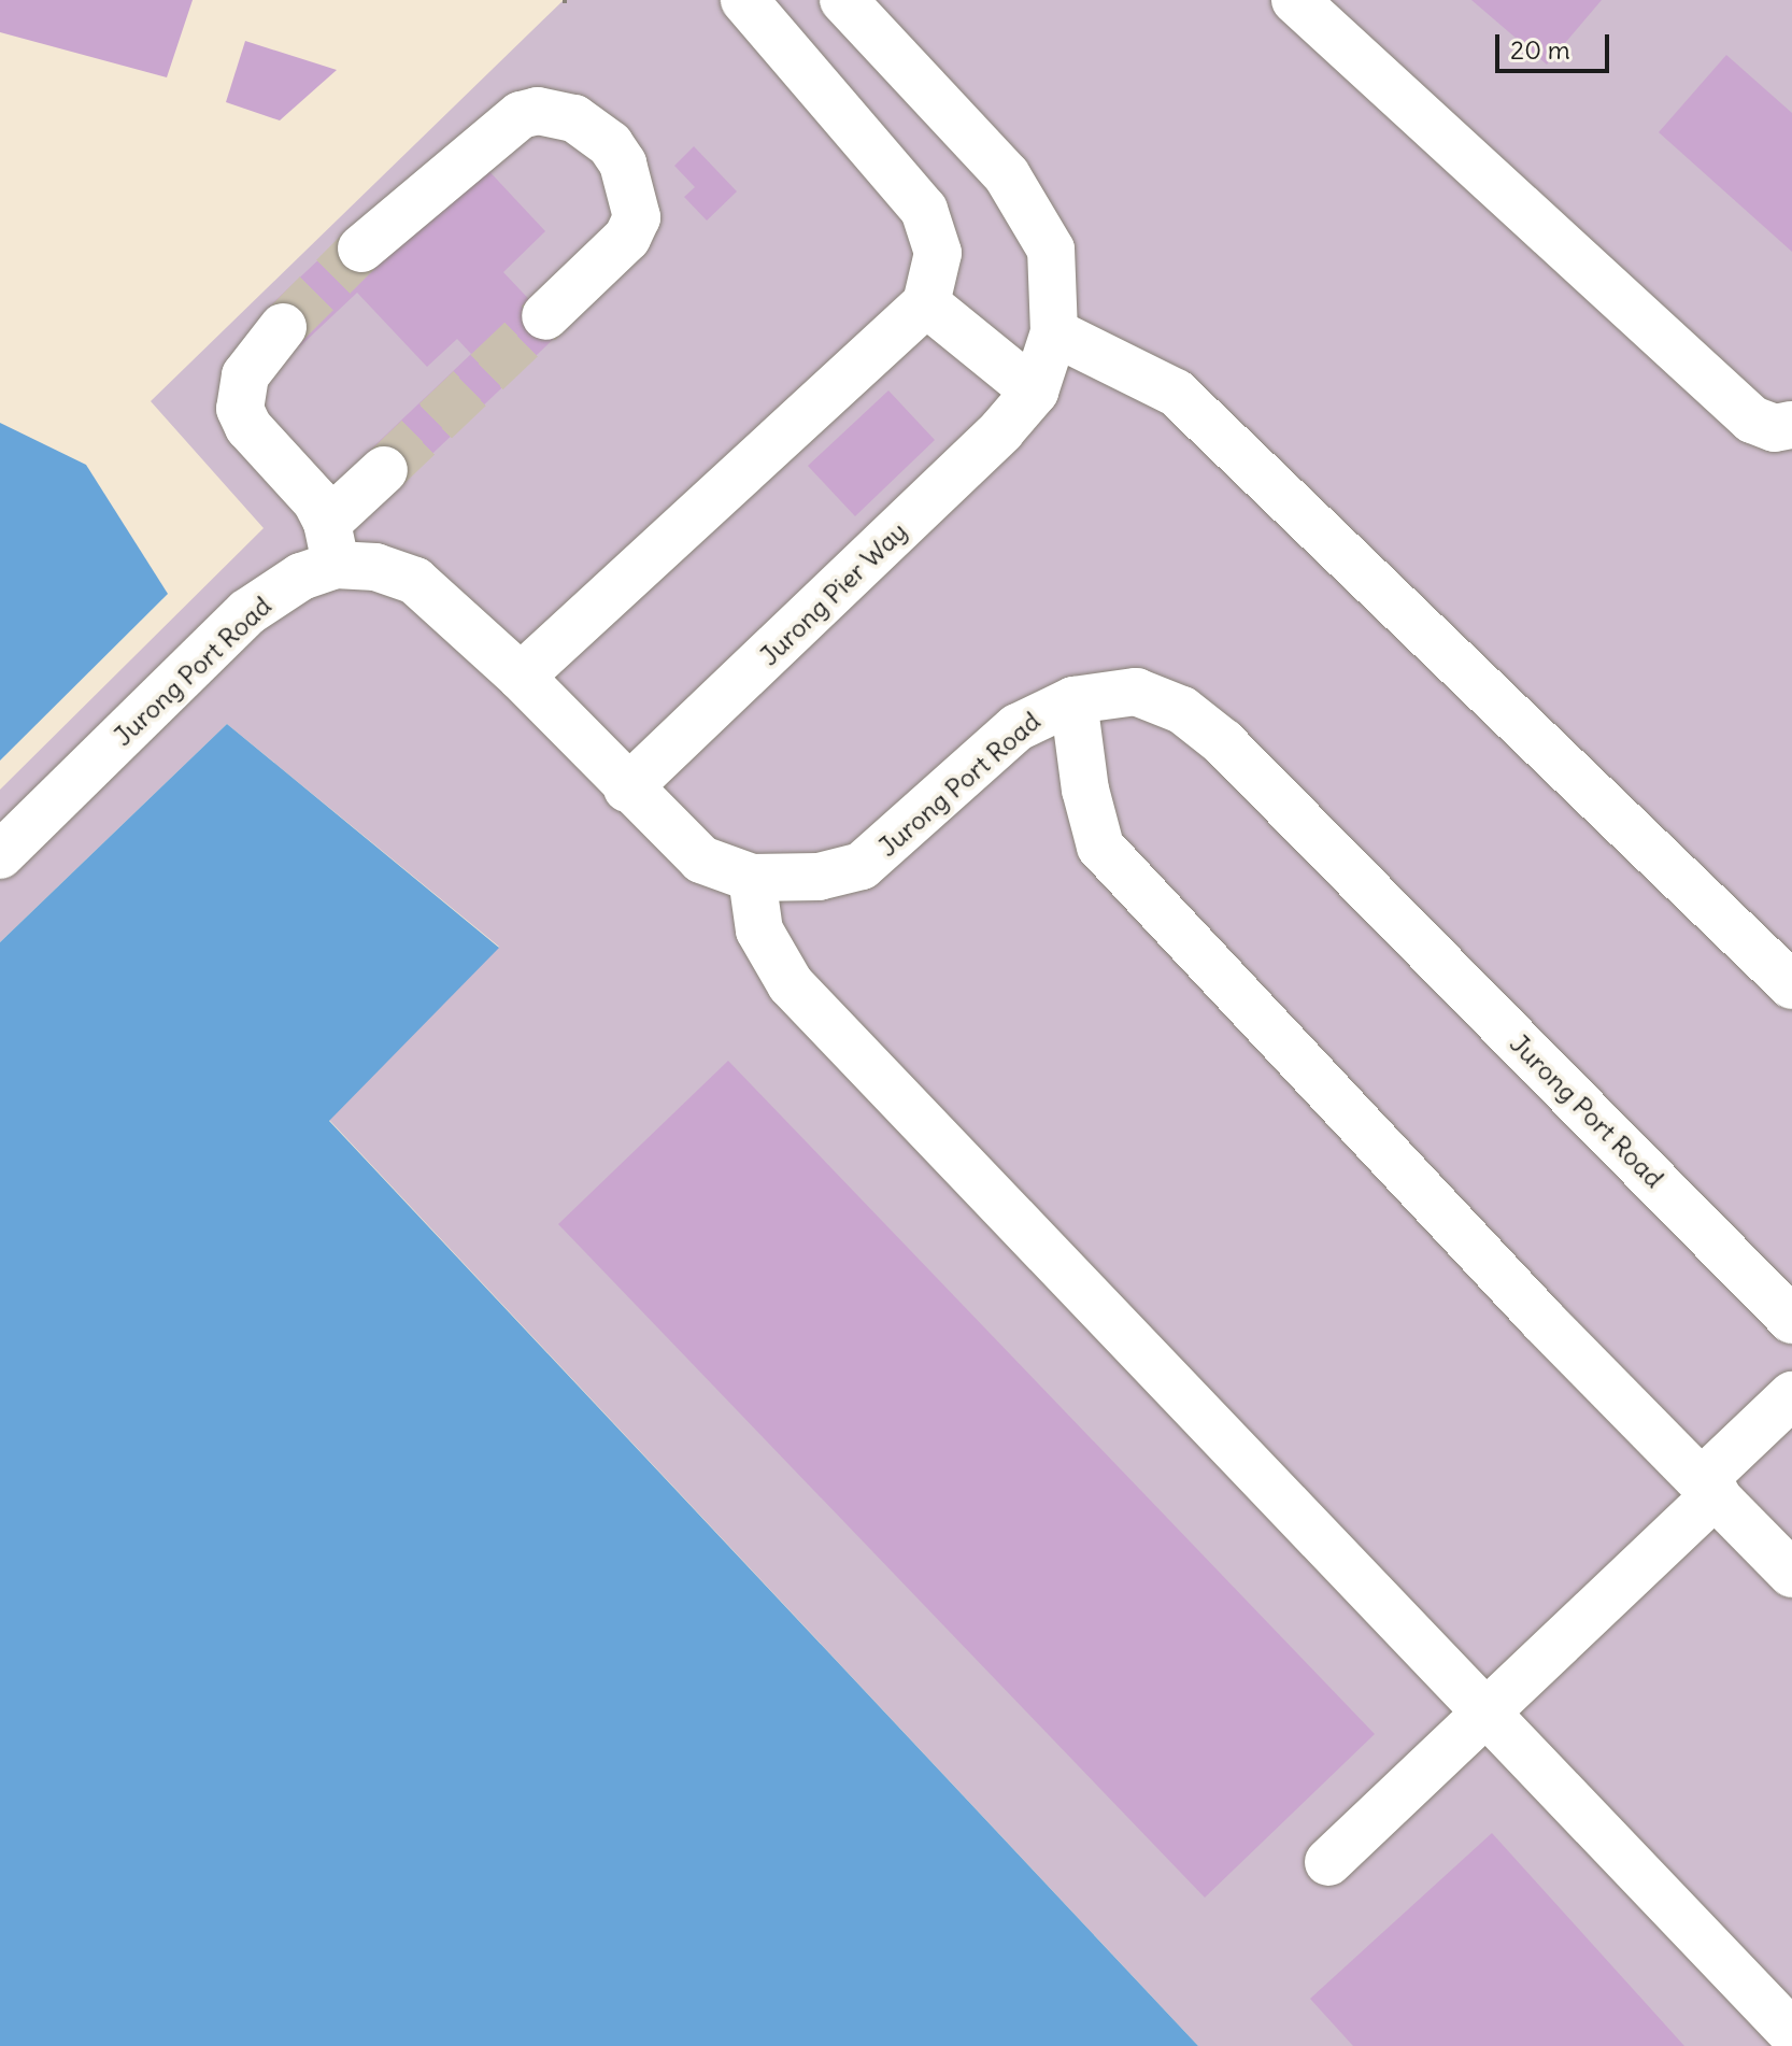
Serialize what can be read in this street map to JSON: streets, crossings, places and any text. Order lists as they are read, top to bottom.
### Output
{
  "streets": {
    "street": ["Jurong Pier Way", "Jurong Port Road"]
  },
  "crossings": [
    ["Jurong Pier Way", "Jurong Port Road"]
  ],
  "scale_bar": "20 m"
}
